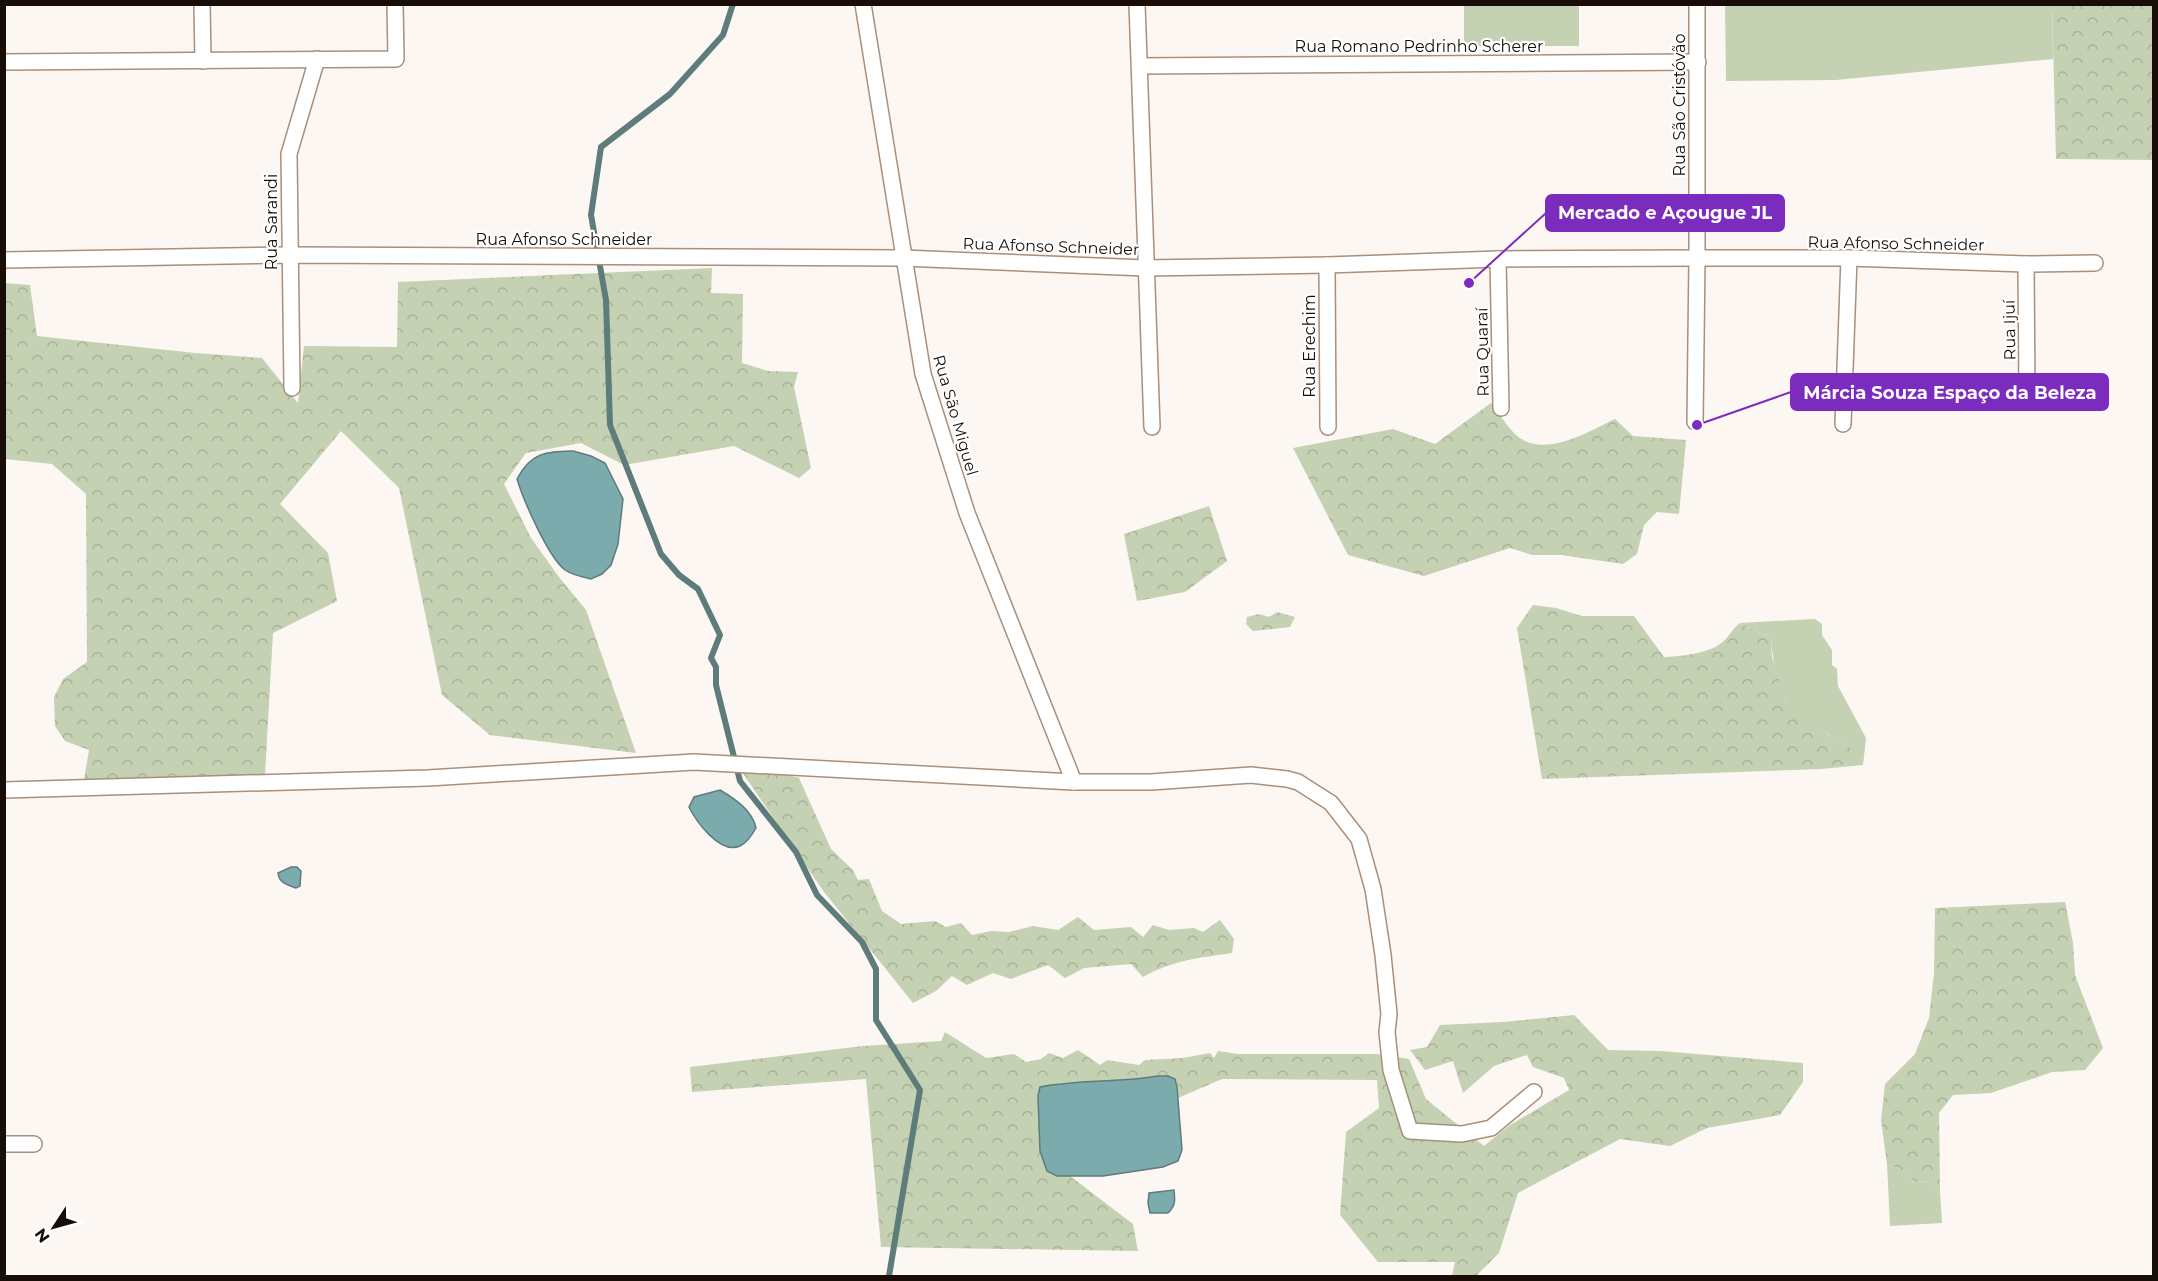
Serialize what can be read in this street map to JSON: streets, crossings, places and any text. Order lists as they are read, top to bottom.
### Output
{
  "streets": {
    "street": [
      "Rua Romano Pedrinho Scherer",
      "Rua São Cristóvão",
      "Rua Sarandi",
      "Rua Afonso Schneider",
      "Rua Ijuí",
      "Rua Erechim",
      "Rua Quaraí",
      "Rua São Miguel"
    ]
  },
  "crossings": [
    ["Rua Romano Pedrinho Scherer", "Rua São Cristóvão"],
    ["Rua São Cristóvão", "Rua Afonso Schneider"],
    ["Rua Sarandi", "Rua Afonso Schneider"],
    ["Rua Afonso Schneider", "Rua Ijuí"],
    ["Rua Afonso Schneider", "Rua Erechim"],
    ["Rua Afonso Schneider", "Rua Quaraí"],
    ["Rua Afonso Schneider", "Rua São Miguel"]
  ],
  "places": ["Mercado e Açougue JL", "Márcia Souza Espaço da Beleza"],
  "north": "bottom left"
}
